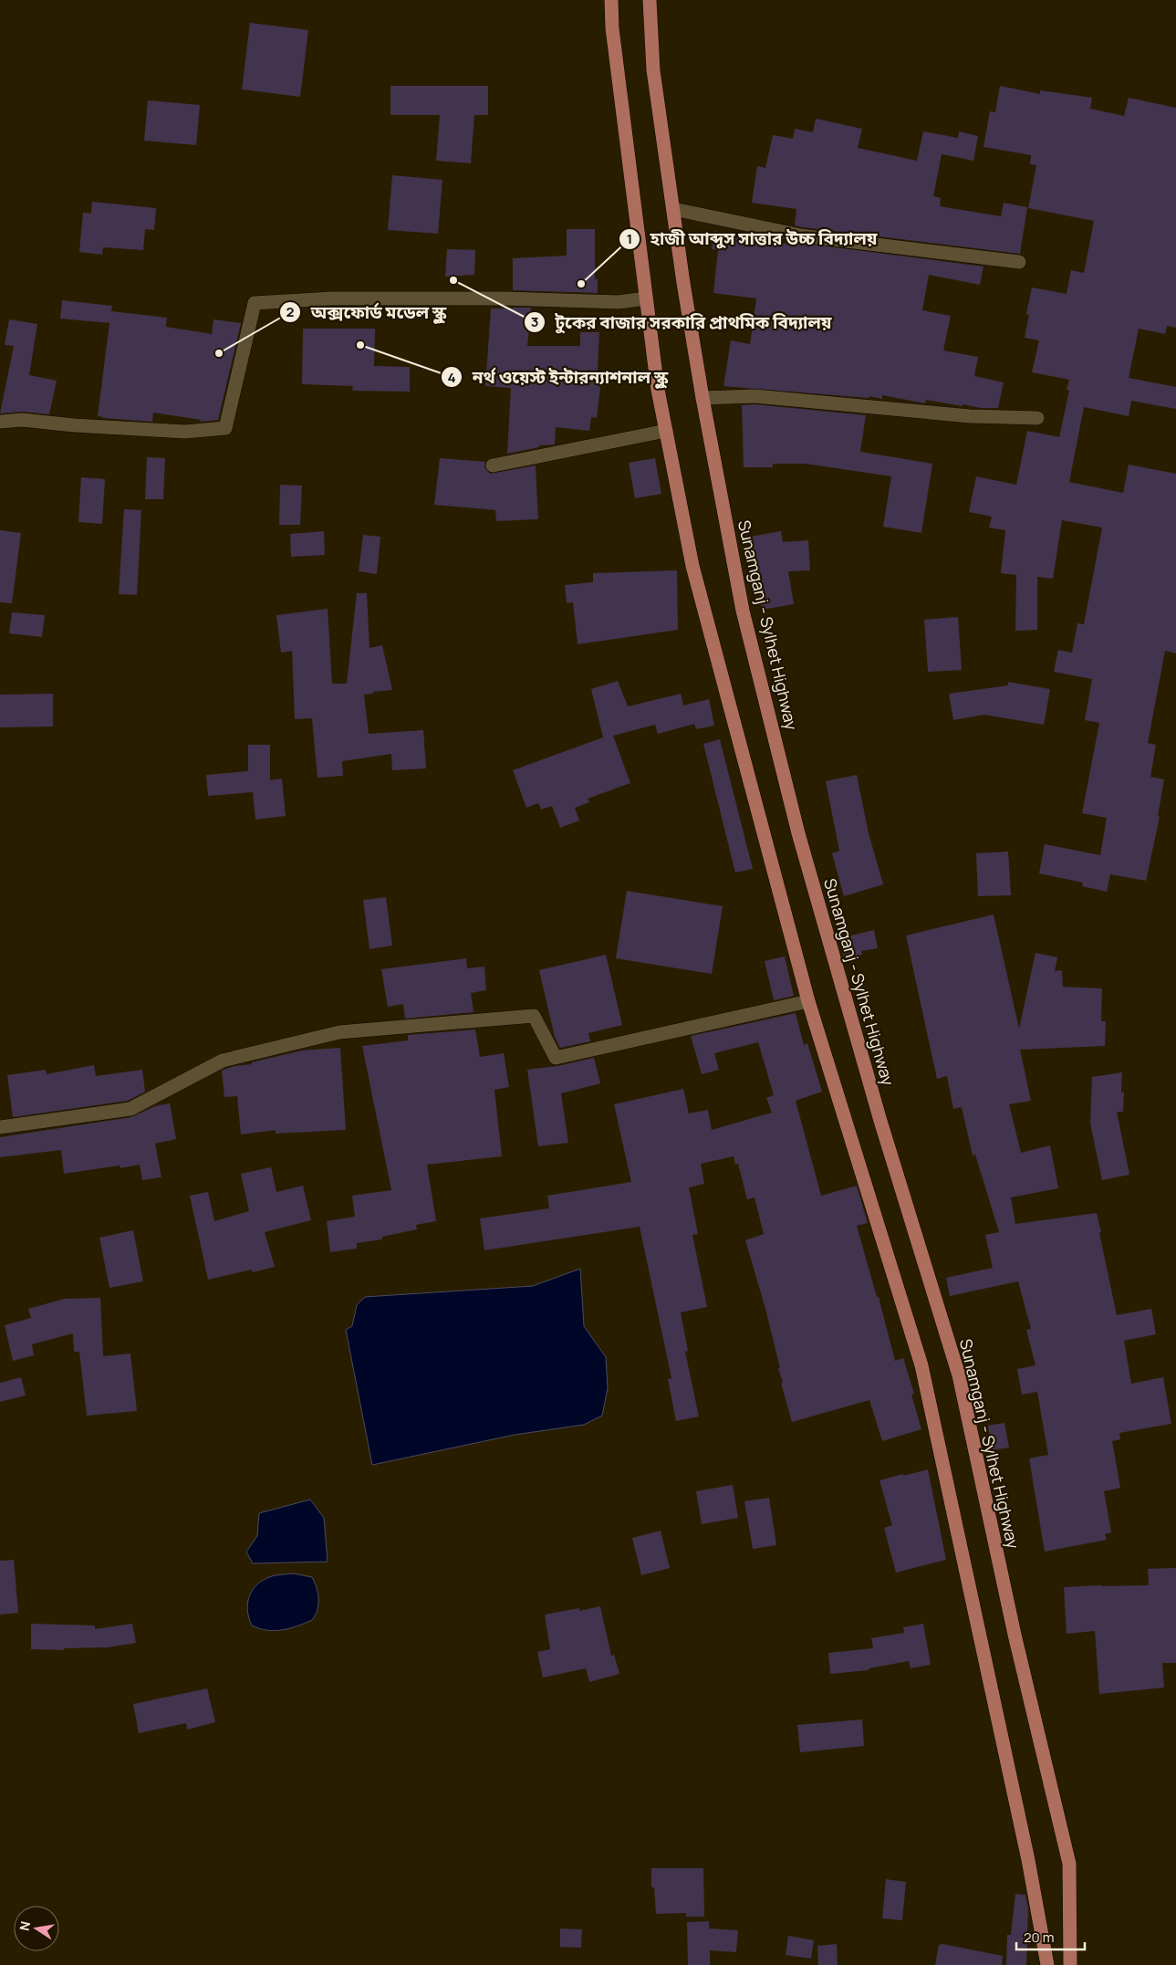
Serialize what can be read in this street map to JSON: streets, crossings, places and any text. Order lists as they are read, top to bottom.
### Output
{
  "streets": {
    "main road": ["Sunamganj - Sylhet Highway"]
  },
  "places": [
    "টুকের বাজার সরকারি প্রাথমিক বিদ্যালয়",
    "হাজী আব্দুস সাত্তার উচ্চ বিদ্যালয়",
    "নর্থ ওয়েস্ট ইন্টারন্যাশনাল স্কুল",
    "অক্সফোর্ড মডেল স্কুল"
  ],
  "scale_bar": "20 m",
  "north": "left"
}
